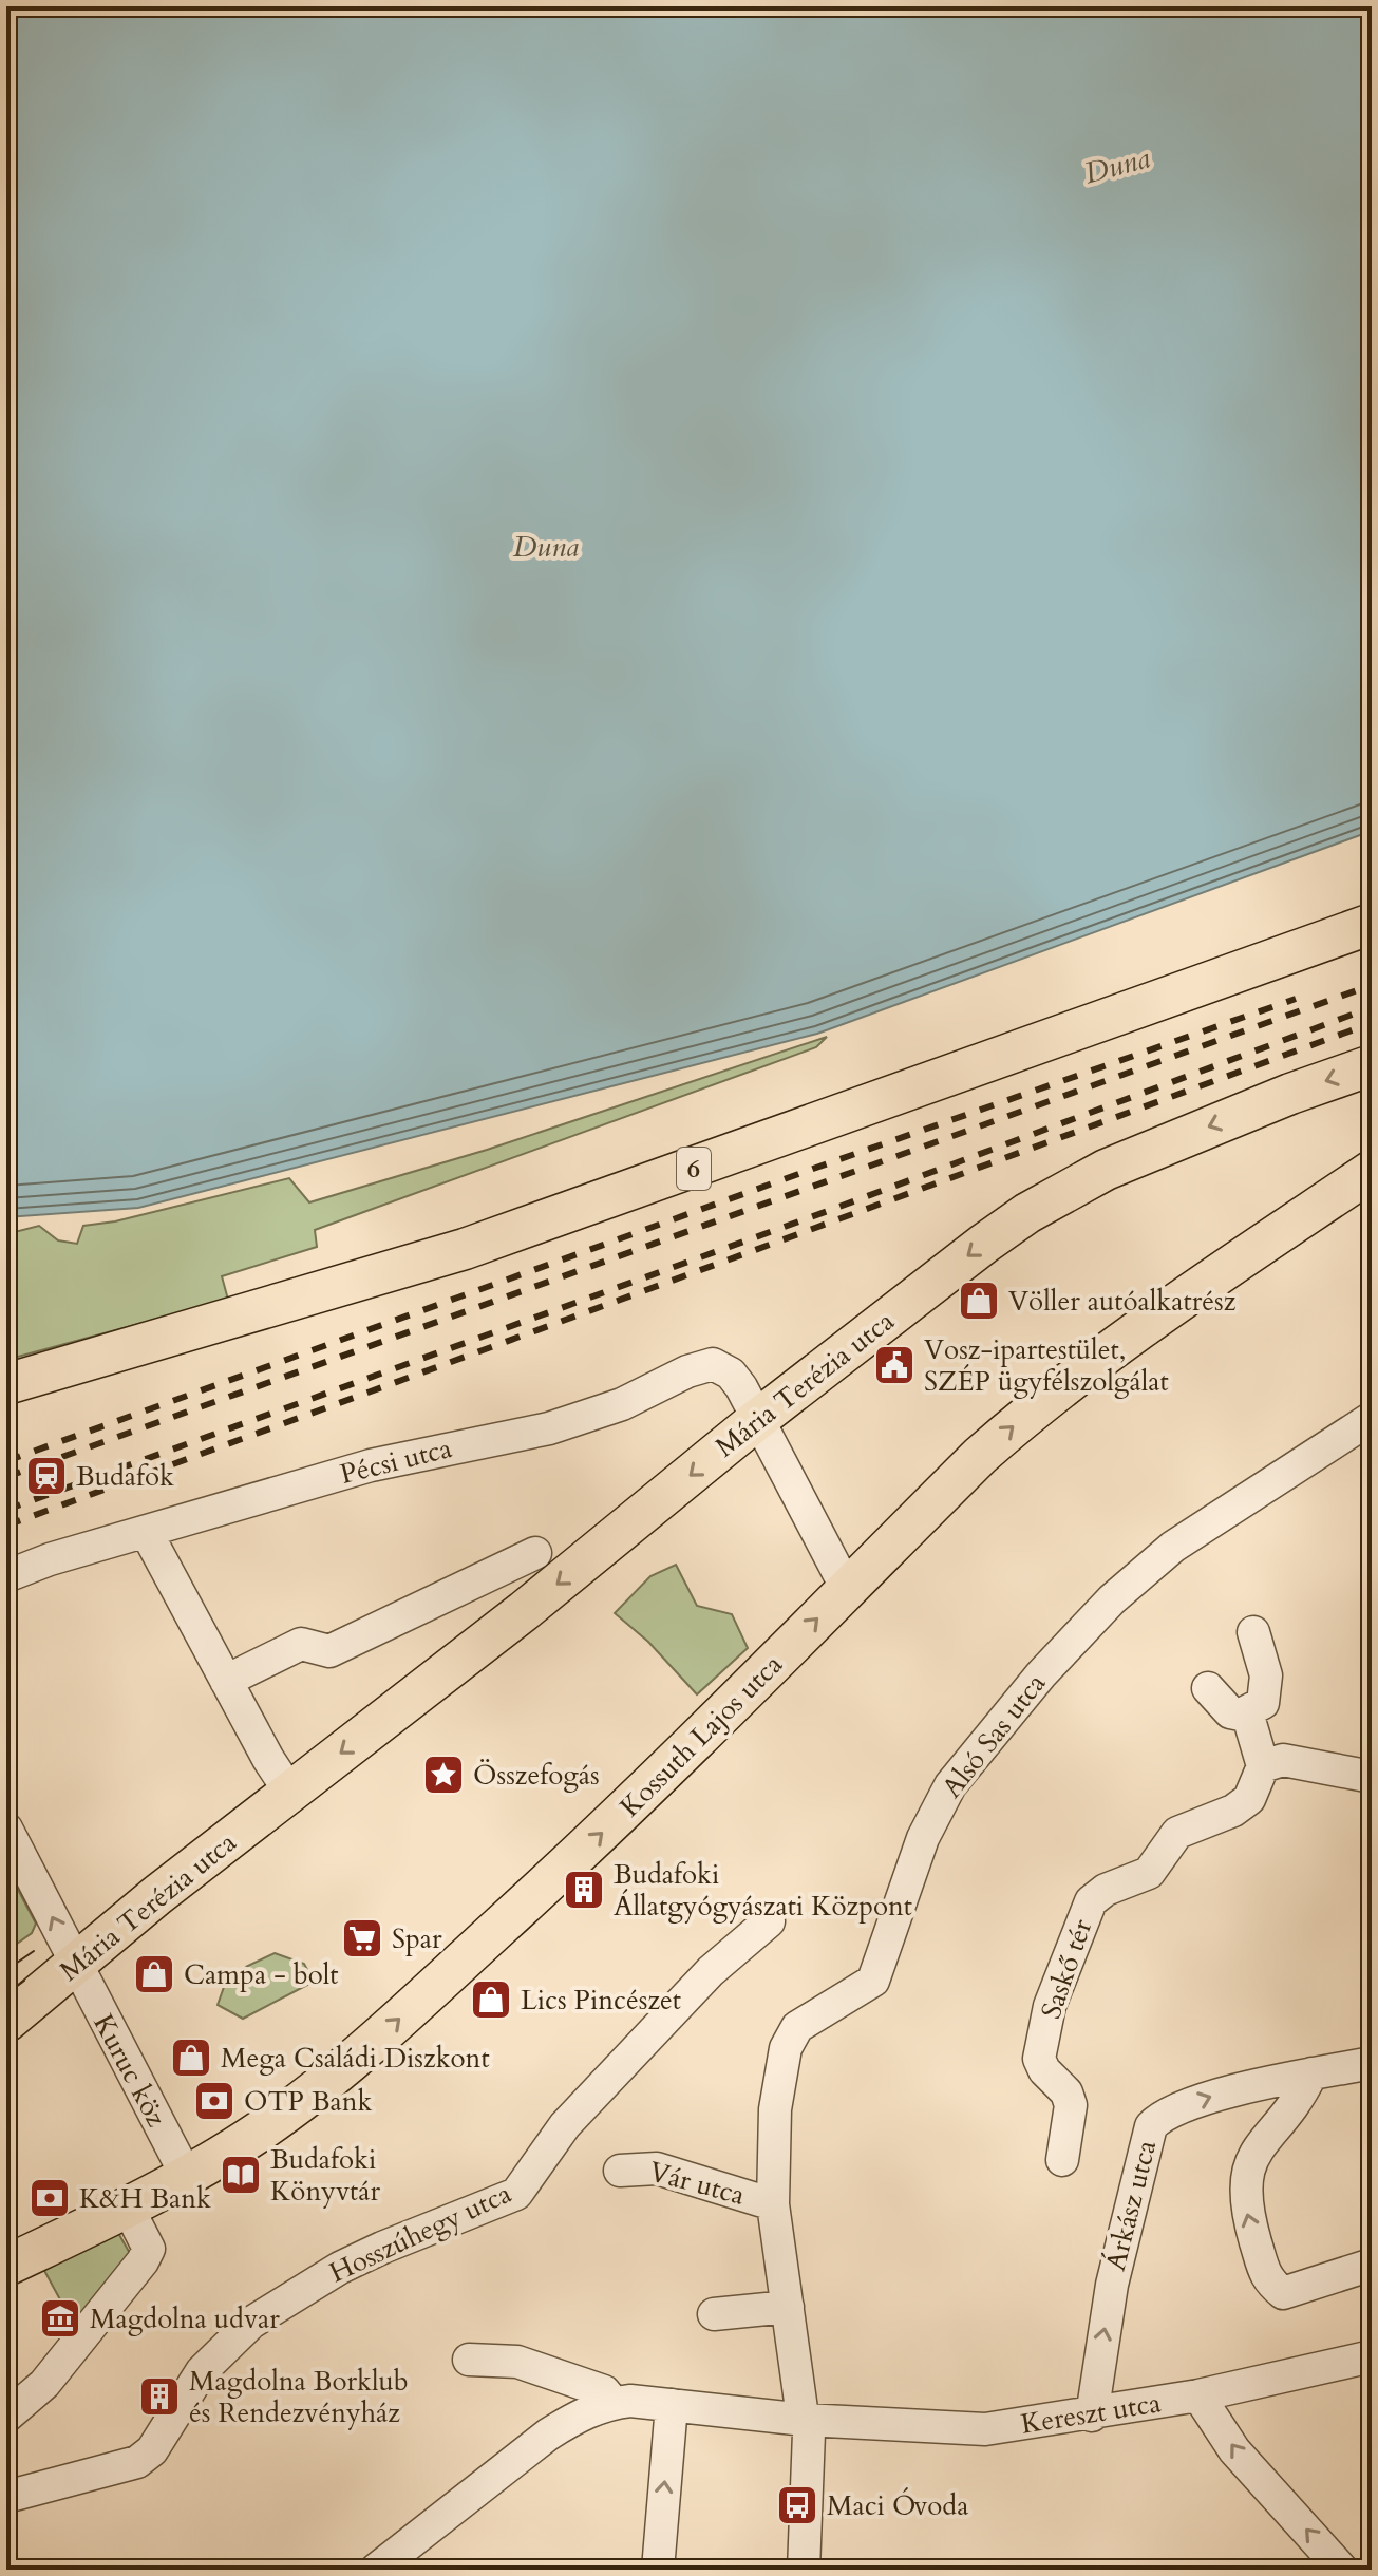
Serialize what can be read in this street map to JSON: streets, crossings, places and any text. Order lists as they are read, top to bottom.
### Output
{
  "streets": {
    "main road": ["6", "Mária Terézia utca", "Kossuth Lajos utca"],
    "street": [
      "Pécsi utca",
      "Alsó Sas utca",
      "Saskő tér",
      "Kuruc köz",
      "Vár utca",
      "Árkász utca",
      "Hosszúhegy utca",
      "Kereszt utca"
    ]
  },
  "crossings": [
    ["Mária Terézia utca", "Pécsi utca"],
    ["Mária Terézia utca", "Kuruc köz"],
    ["Pécsi utca", "Kossuth Lajos utca"],
    ["Kossuth Lajos utca", "Kuruc köz"],
    ["Alsó Sas utca", "Vár utca"],
    ["Alsó Sas utca", "Kereszt utca"],
    ["Árkász utca", "Kereszt utca"]
  ],
  "one_way": ["Kossuth Lajos utca", "Árkász utca"],
  "water": ["Duna"],
  "places": {
    "shop": [
      "Völler autóalkatrész",
      "Campa - bolt",
      "Lics Pincészet",
      "Mega Családi Diszkont"
    ],
    "public building": ["Vosz-ipartestület, SZÉP ügyfélszolgálat"],
    "station": ["Budafok"],
    "place": ["Összefogás"],
    "building": ["Budafoki Állatgyógyászati Központ", "Magdolna Borklub és Rendezvényház"],
    "supermarket": ["Spar"],
    "bank": ["OTP Bank", "K&H Bank"],
    "library": ["Budafoki Könyvtár"],
    "museum": ["Magdolna udvar"],
    "bus stop": ["Maci Óvoda"]
  }
}
